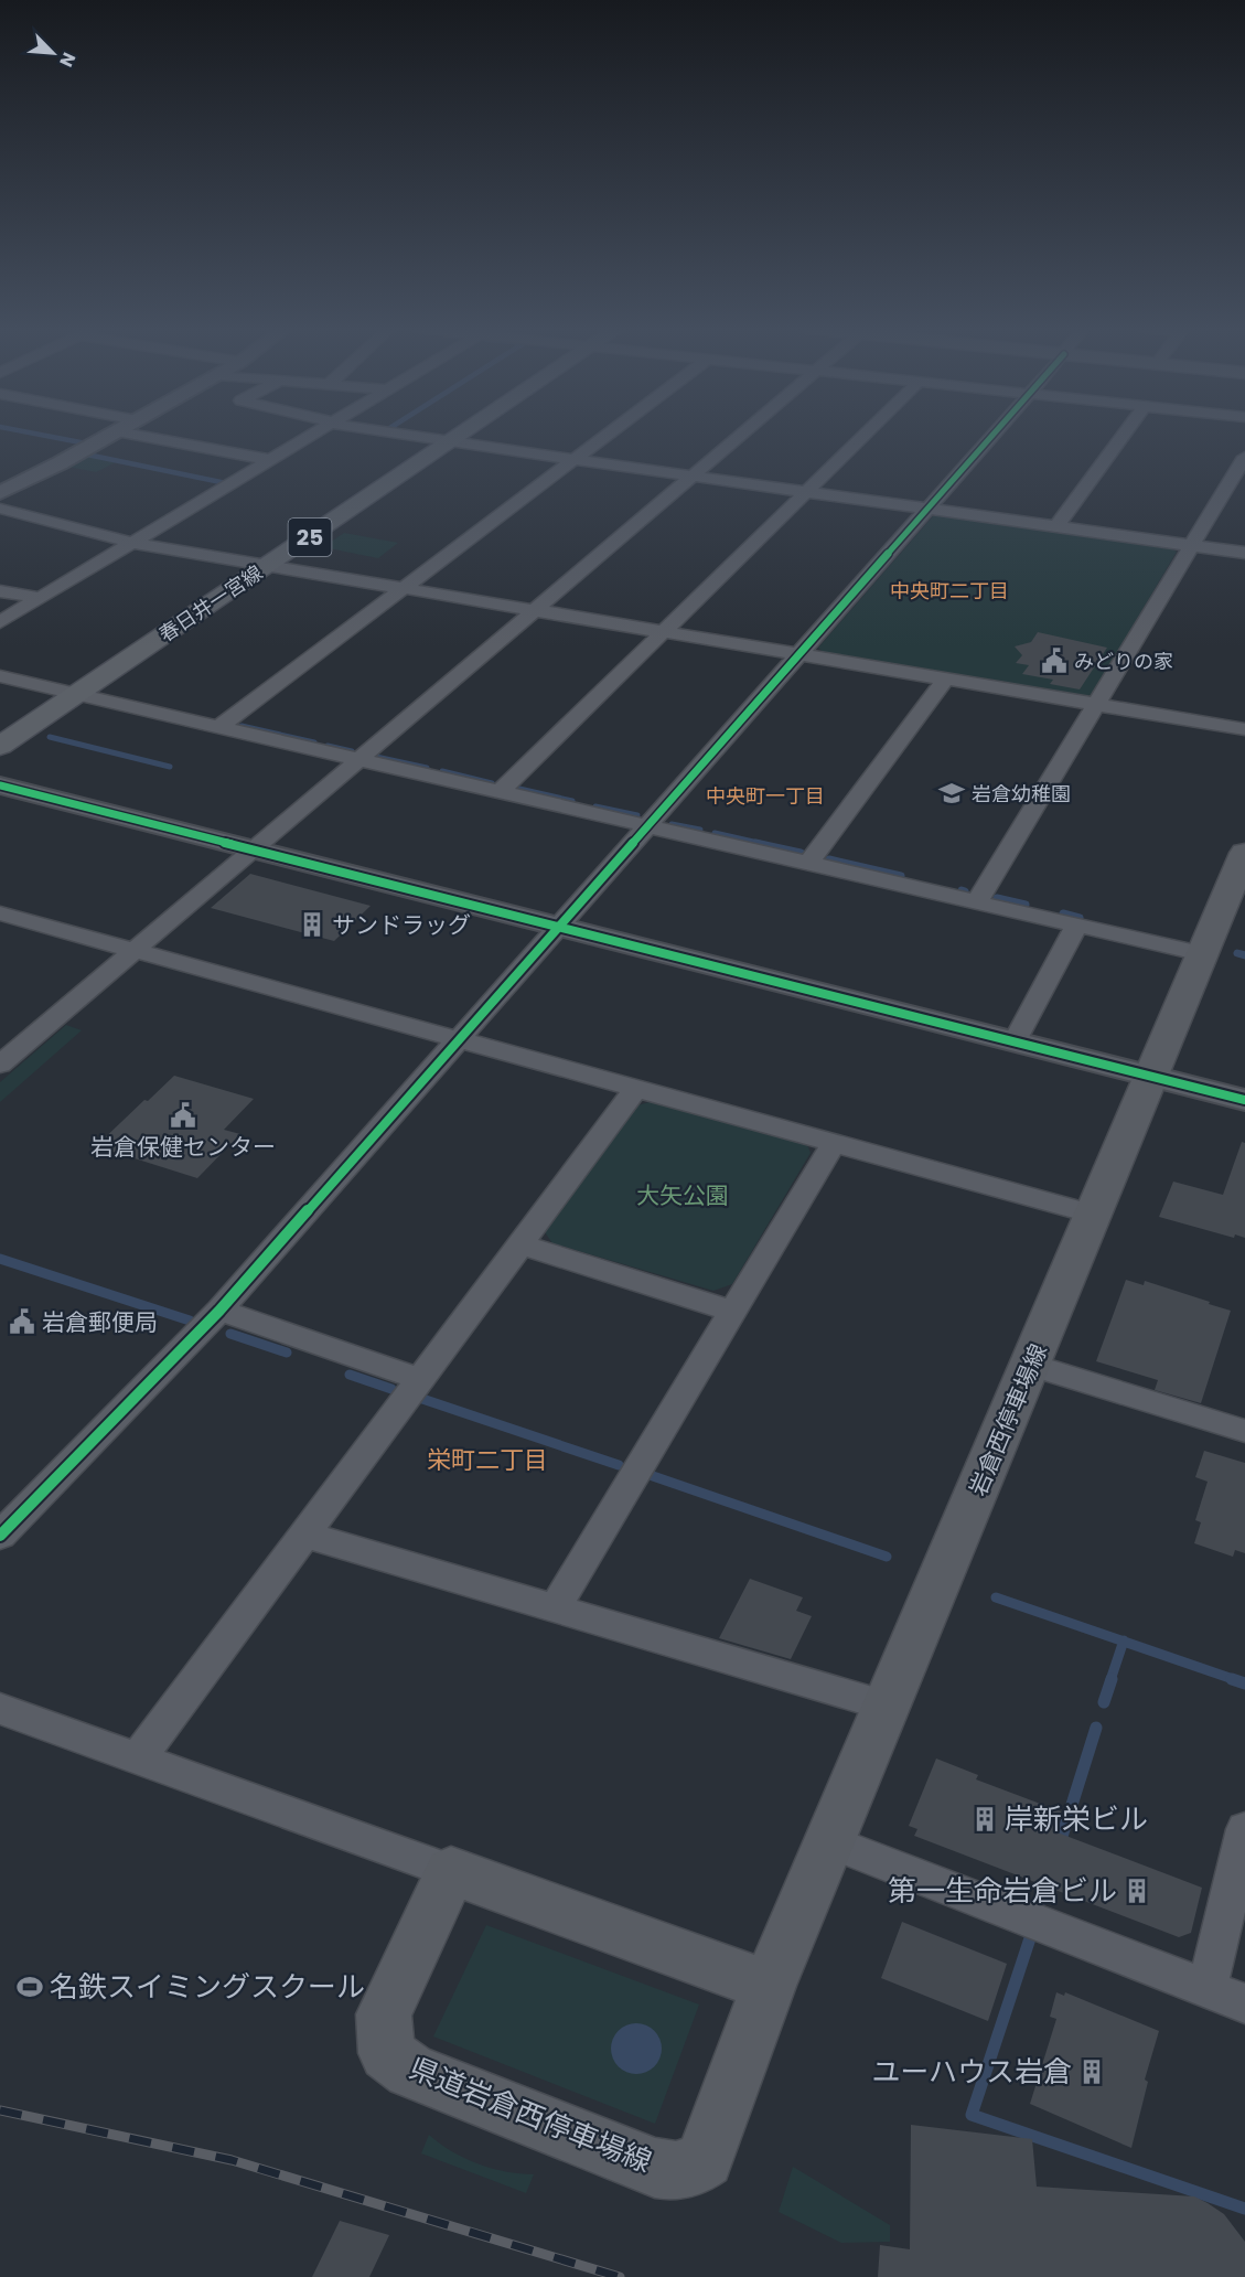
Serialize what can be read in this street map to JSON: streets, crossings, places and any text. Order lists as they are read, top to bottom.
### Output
{
  "streets": {
    "main road": [
      "25",
      "春日井一宮線",
      "岩倉西停車場線",
      "県道岩倉西停車場線"
    ]
  },
  "crossings": [
    ["岩倉西停車場線", "県道岩倉西停車場線"]
  ],
  "districts": ["中央町二丁目", "中央町一丁目", "栄町二丁目"],
  "parks": ["大矢公園"],
  "places": {
    "public building": ["みどりの家", "岩倉保健センター", "岩倉郵便局"],
    "school or university": ["岩倉幼稚園"],
    "building": [
      "サンドラッグ",
      "岸新栄ビル",
      "第一生命岩倉ビル",
      "ユーハウス岩倉"
    ],
    "sports": ["名鉄スイミングスクール"]
  },
  "north": "bottom right"
}
